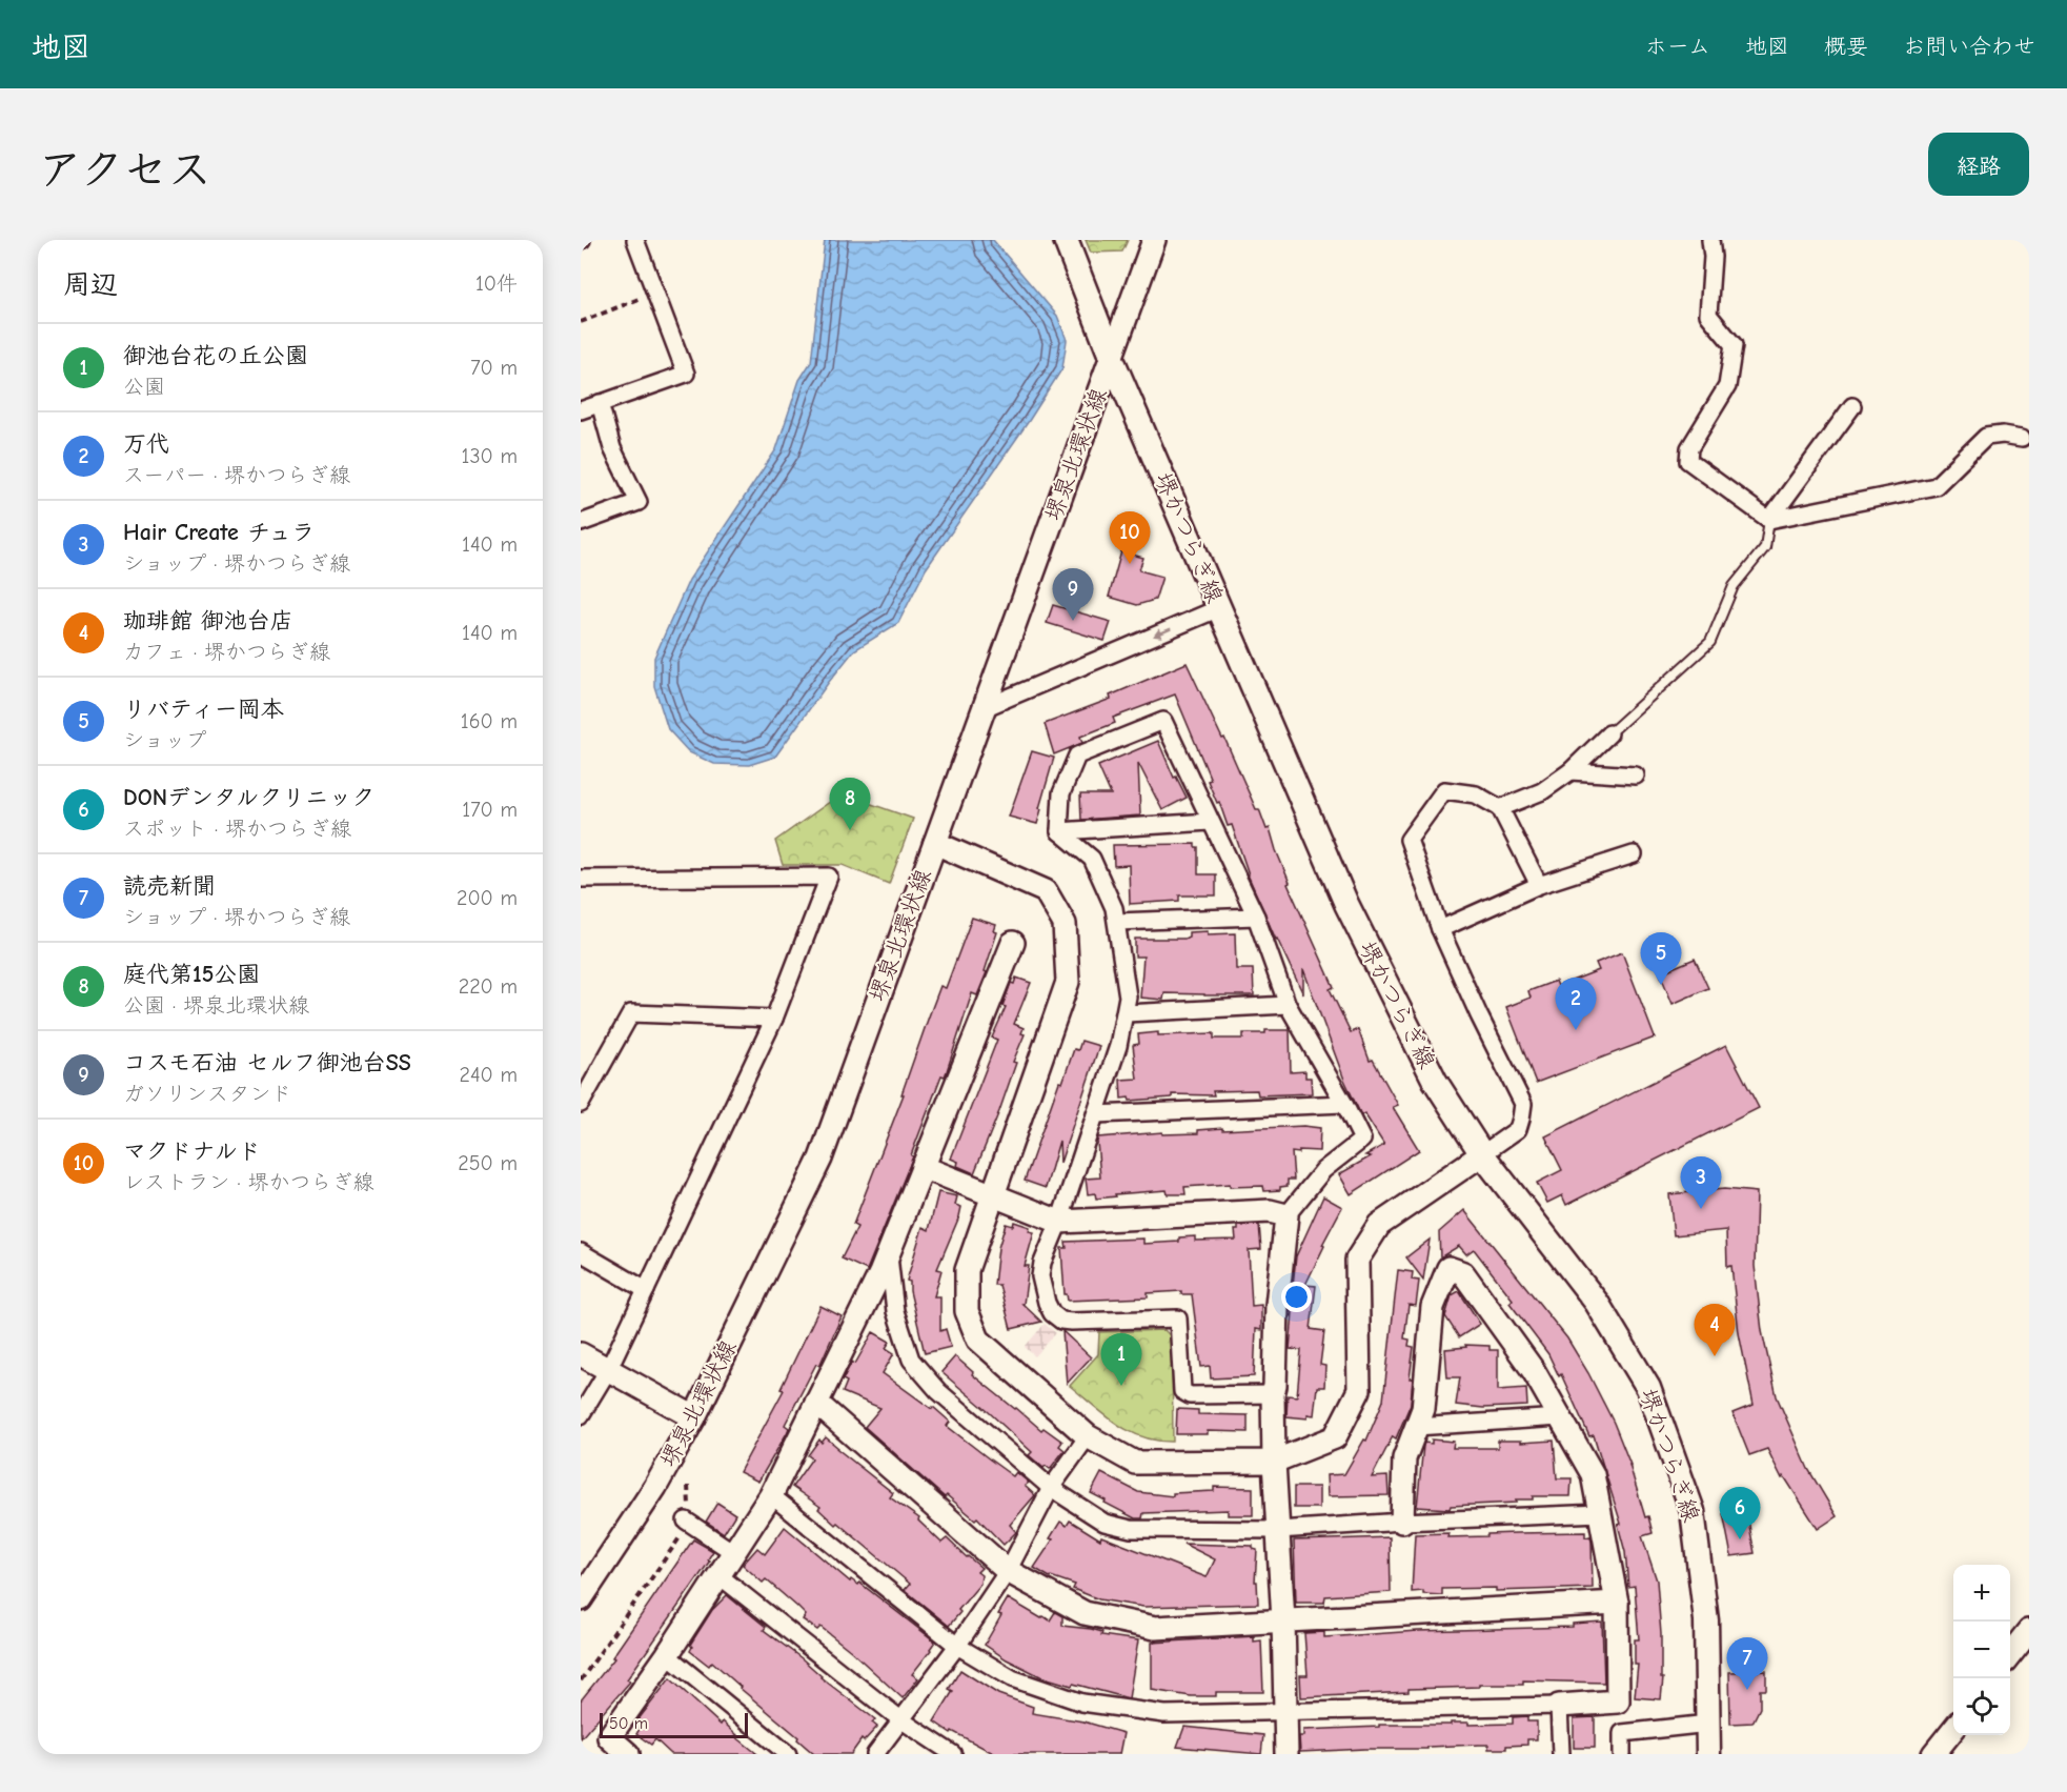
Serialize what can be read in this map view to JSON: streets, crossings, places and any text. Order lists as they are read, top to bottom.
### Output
{
  "streets": {
    "main road": ["堺かつらぎ線"],
    "street": ["堺泉北環状線"]
  },
  "crossings": [
    ["堺泉北環状線", "堺かつらぎ線"]
  ],
  "scale_bar": "50 m",
  "page": {
    "header": "地図",
    "nav": [
      "ホーム",
      "地図",
      "概要",
      "お問い合わせ"
    ],
    "title": "アクセス",
    "buttons": "経路",
    "heading": ["周辺", "10件"],
    "list": [
      {
        "mark": "1",
        "name": "御池台花の丘公園",
        "note": "公園",
        "value": "70 m"
      },
      {
        "mark": "2",
        "name": "万代",
        "note": "スーパー · 堺かつらぎ線",
        "value": "130 m"
      },
      {
        "mark": "3",
        "name": "Hair Create チュラ",
        "note": "ショップ · 堺かつらぎ線",
        "value": "140 m"
      },
      {
        "mark": "4",
        "name": "珈琲館 御池台店",
        "note": "カフェ · 堺かつらぎ線",
        "value": "140 m"
      },
      {
        "mark": "5",
        "name": "リバティー岡本",
        "note": "ショップ",
        "value": "160 m"
      },
      {
        "mark": "6",
        "name": "DONデンタルクリニック",
        "note": "スポット · 堺かつらぎ線",
        "value": "170 m"
      },
      {
        "mark": "7",
        "name": "読売新聞",
        "note": "ショップ · 堺かつらぎ線",
        "value": "200 m"
      },
      {
        "mark": "8",
        "name": "庭代第15公園",
        "note": "公園 · 堺泉北環状線",
        "value": "220 m"
      },
      {
        "mark": "9",
        "name": "コスモ石油 セルフ御池台SS",
        "note": "ガソリンスタンド",
        "value": "240 m"
      },
      {
        "mark": "10",
        "name": "マクドナルド",
        "note": "レストラン · 堺かつらぎ線",
        "value": "250 m"
      }
    ],
    "pins": [
      "10",
      "9",
      "8",
      "5",
      "2",
      "3",
      "4",
      "1",
      "6",
      "7"
    ],
    "map_buttons": ["+", "−"],
    "scale": "50 m"
  }
}
